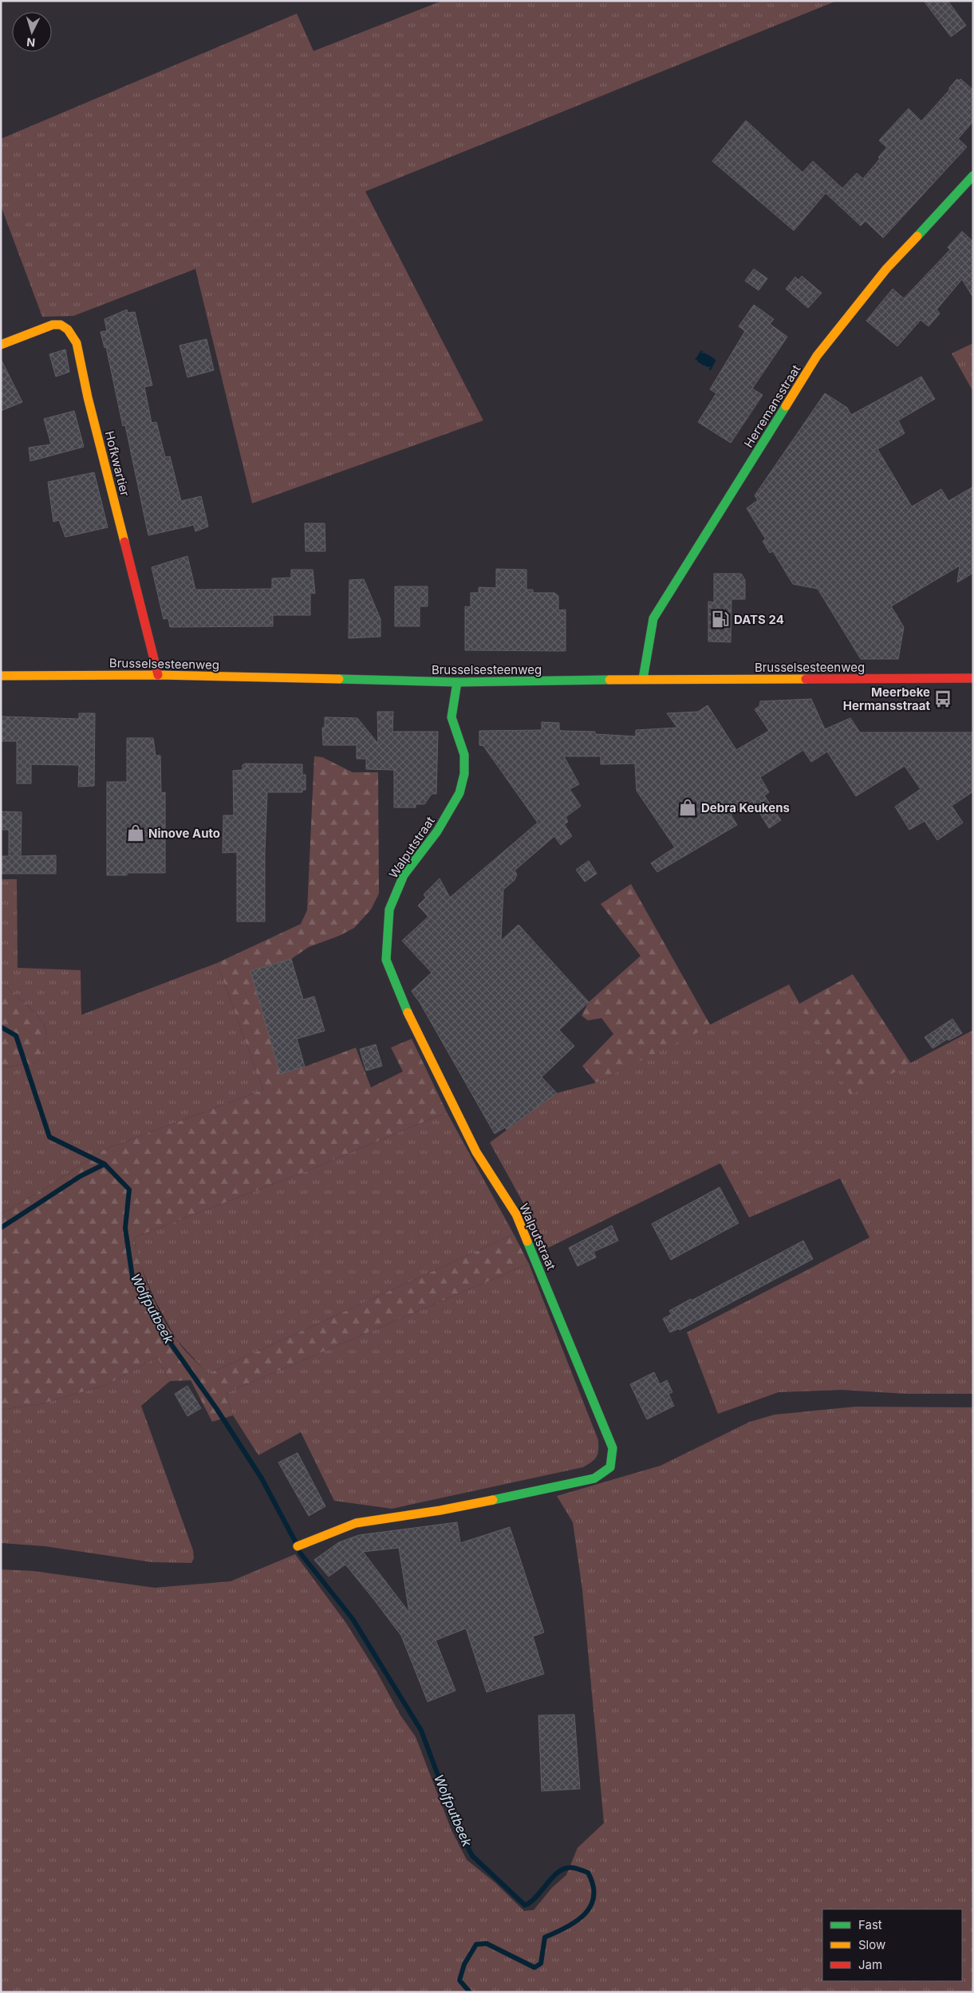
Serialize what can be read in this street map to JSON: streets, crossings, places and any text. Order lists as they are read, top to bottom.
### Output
{
  "streets": {
    "street": [
      "Herremansstraat",
      "Hofkwartier",
      "Brusselsesteenweg",
      "Walputstraat"
    ]
  },
  "crossings": [
    ["Herremansstraat", "Brusselsesteenweg"],
    ["Hofkwartier", "Brusselsesteenweg"],
    ["Brusselsesteenweg", "Walputstraat"]
  ],
  "water": ["Wolfputbeek"],
  "places": {
    "fuel station": ["DATS 24"],
    "bus stop": ["Meerbeke Hermansstraat"],
    "shop": ["Debra Keukens", "Ninove Auto"]
  },
  "legend": ["Fast", "Slow", "Jam"],
  "north": "bottom"
}
